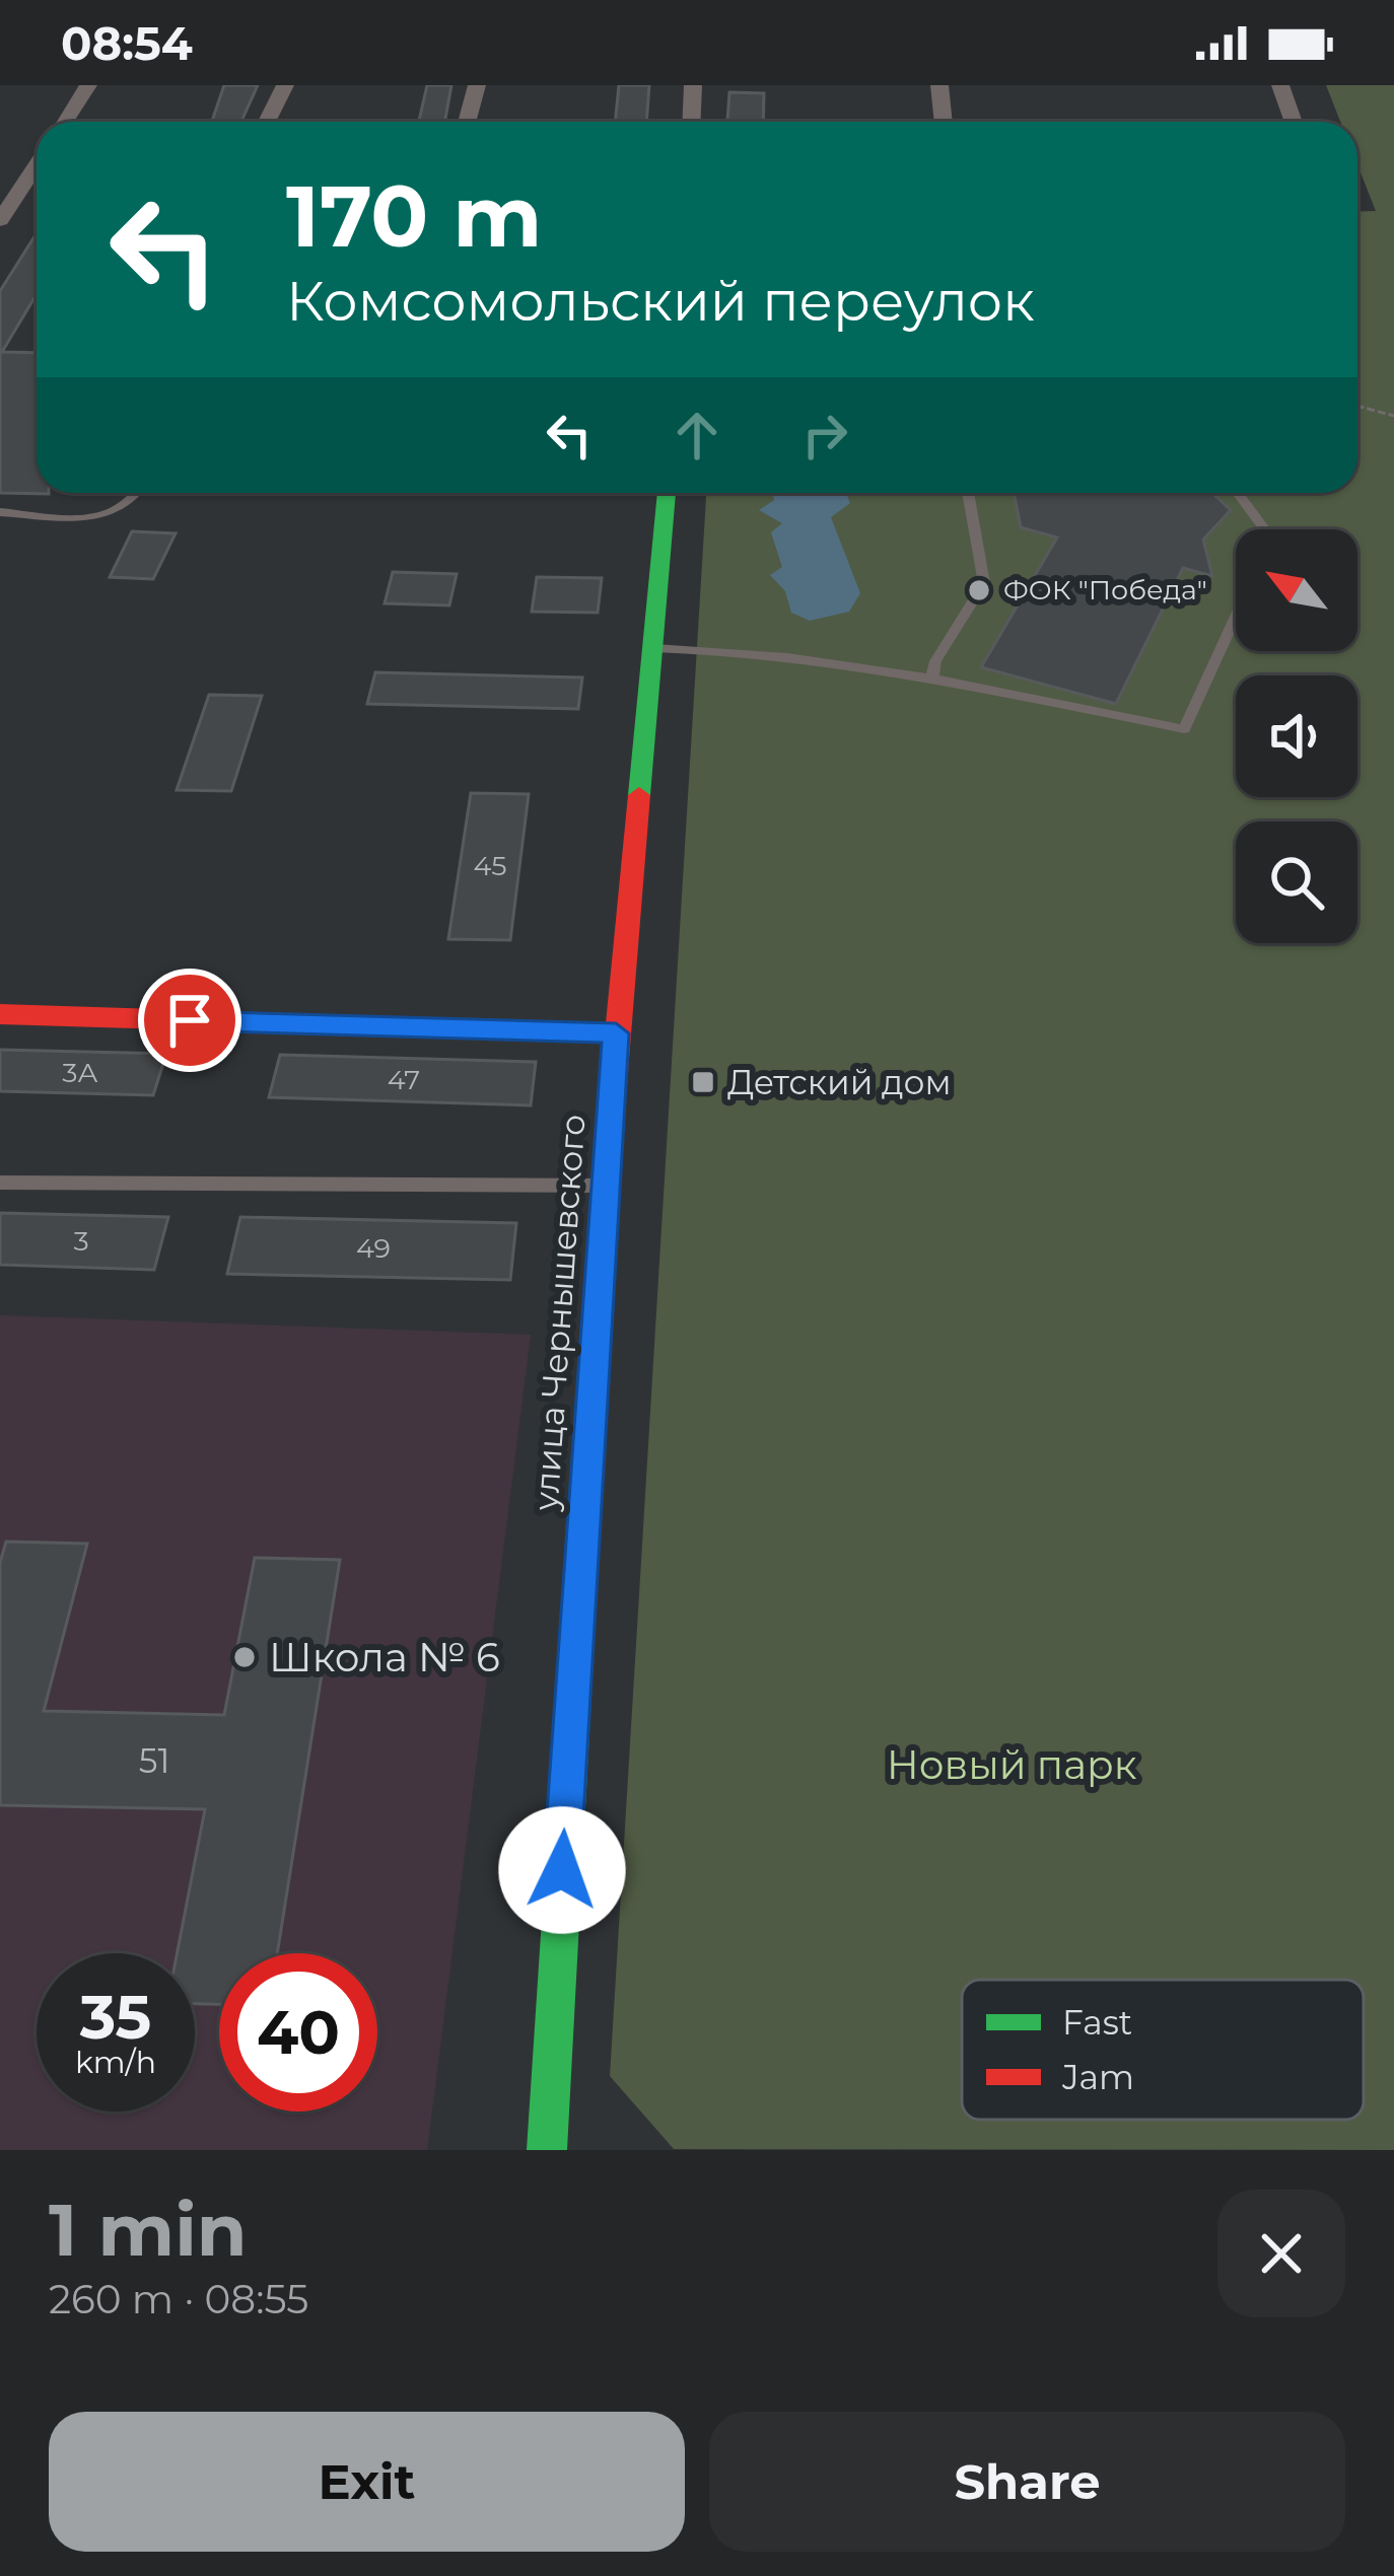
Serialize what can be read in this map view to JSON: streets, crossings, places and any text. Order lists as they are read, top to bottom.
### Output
{
  "streets": {
    "street": ["улица Чернышевского"]
  },
  "parks": ["Новый парк"],
  "places": {
    "other": ["ФОК \"Победа\"", "Школа № 6"],
    "transit": ["Детский дом"]
  },
  "house_numbers": [
    "45",
    "3А",
    "47",
    "3",
    "49",
    "51"
  ],
  "legend": ["Fast", "Jam"],
  "north": "top left",
  "page": {
    "status": "08:54",
    "turn": ["170 m", "Комсомольский переулок"],
    "speed": "35 km/h",
    "limit": "40",
    "heading": ["1 min", "260 m · 08:55"],
    "buttons": ["Exit", "Share"]
  }
}
